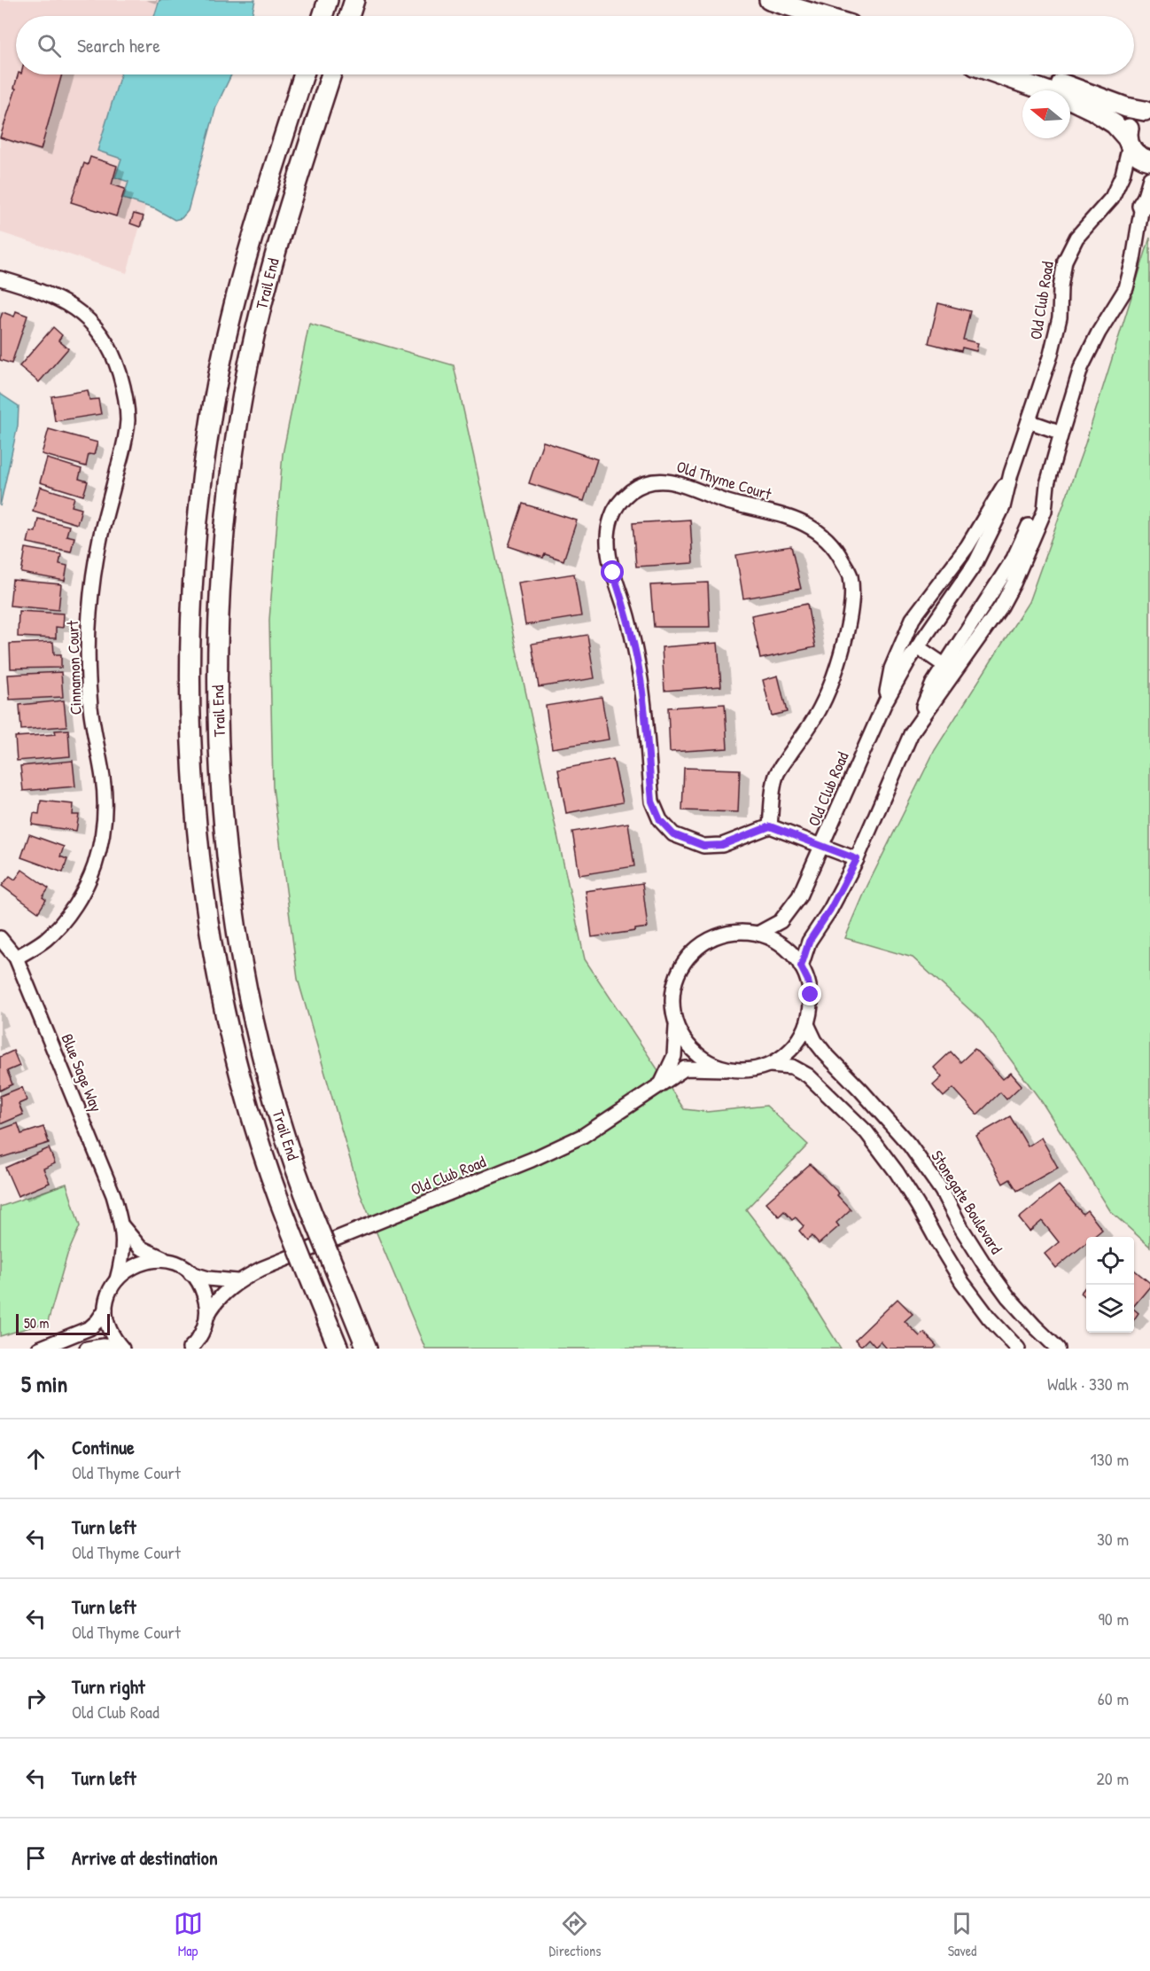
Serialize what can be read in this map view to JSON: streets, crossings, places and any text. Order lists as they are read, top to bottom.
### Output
{
  "streets": {
    "street": [
      "Trail End",
      "Old Club Road",
      "Old Thyme Court",
      "Cinnamon Court",
      "Blue Sage Way",
      "Stonegate Boulevard"
    ]
  },
  "crossings": [
    ["Old Club Road", "Stonegate Boulevard"],
    ["Cinnamon Court", "Blue Sage Way"]
  ],
  "scale_bar": "50 m",
  "north": "left",
  "page": {
    "search": "Search here",
    "scale": "50 m",
    "heading": ["5 min", "Walk · 330 m"],
    "list": [
      ["Continue", "Old Thyme Court", "130 m"],
      ["Turn left", "Old Thyme Court", "30 m"],
      ["Turn left", "Old Thyme Court", "90 m"],
      ["Turn right", "Old Club Road", "60 m"],
      ["Turn left", "20 m"],
      "Arrive at destination"
    ],
    "nav": ["Map", "Directions", "Saved"]
  }
}
